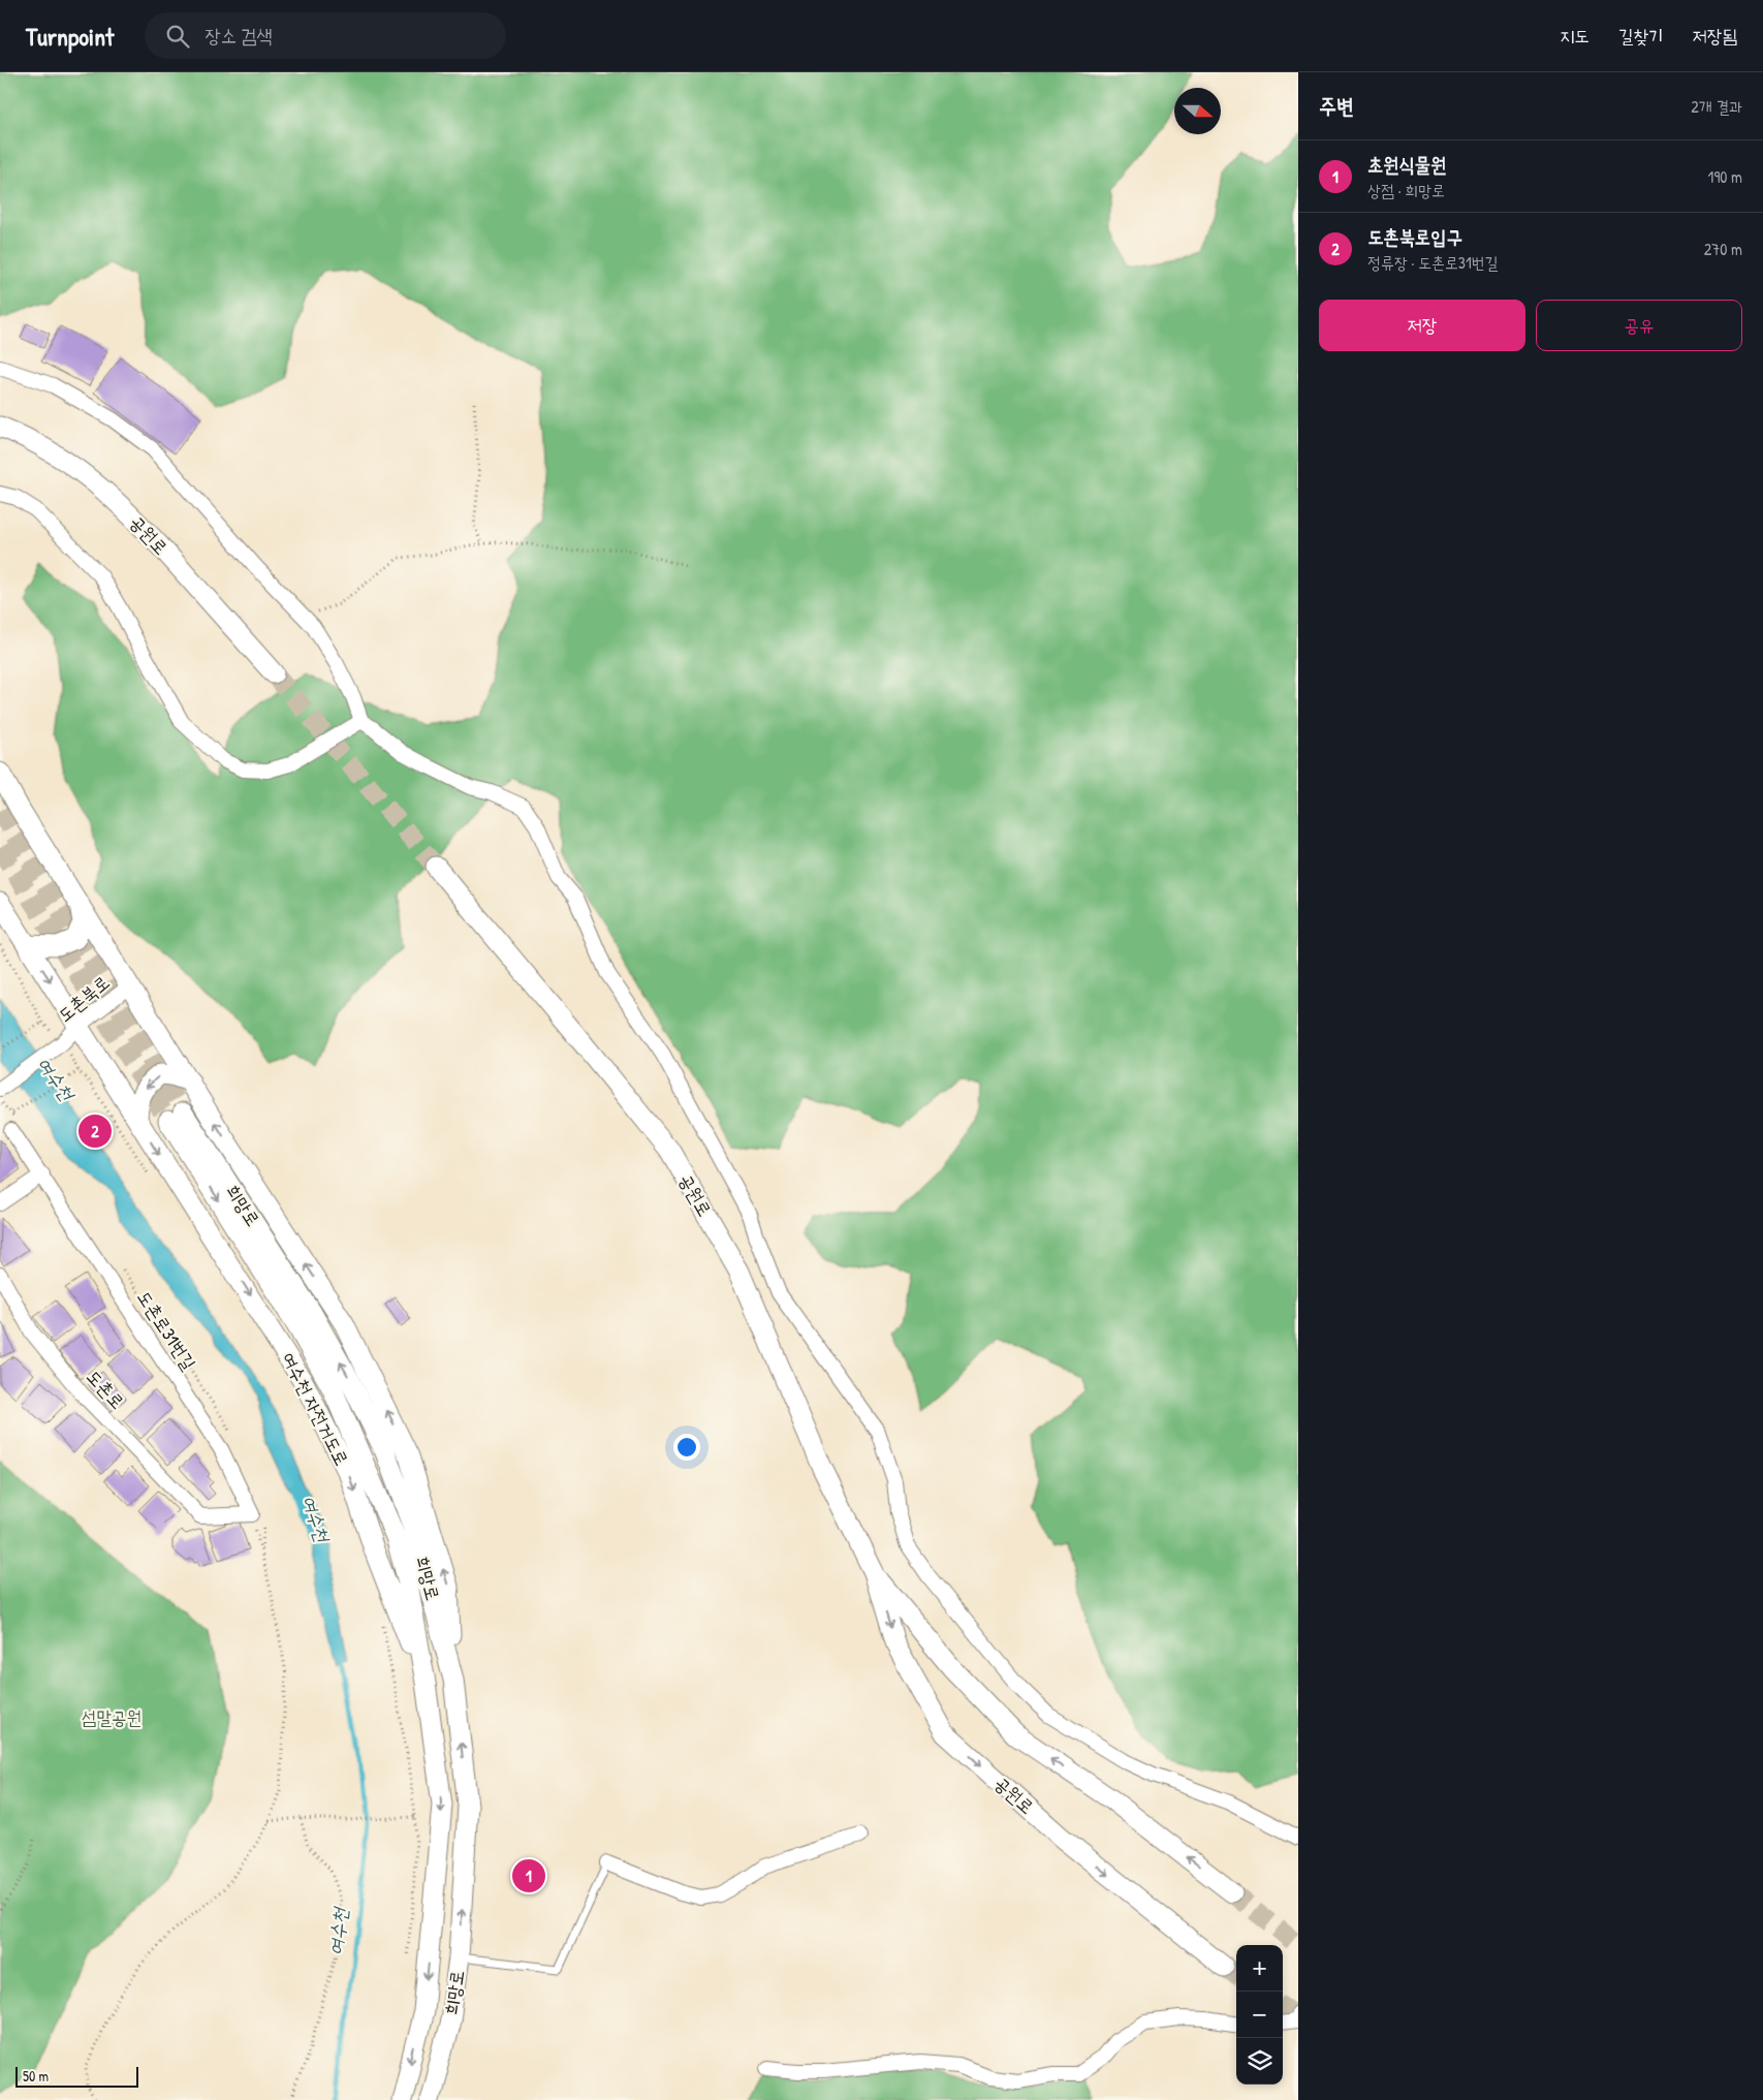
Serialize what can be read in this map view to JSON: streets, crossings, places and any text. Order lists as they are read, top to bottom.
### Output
{
  "streets": {
    "main road": ["공원로", "희망로"],
    "street": ["도촌북로", "도촌로31번길", "도촌로"]
  },
  "crossings": [
    ["도촌로31번길", "도촌로"]
  ],
  "water": ["여수천"],
  "parks": ["섬말공원"],
  "scale_bar": "50 m",
  "north": "right",
  "page": {
    "header": "Turnpoint",
    "search": "장소 검색",
    "nav": ["지도", "길찾기", "저장됨"],
    "heading": ["주변", "2개 결과"],
    "list": [
      {
        "mark": "1",
        "name": "초원식물원",
        "note": "상점 · 희망로",
        "value": "190 m"
      },
      {
        "mark": "2",
        "name": "도촌북로입구",
        "note": "정류장 · 도촌로31번길",
        "value": "270 m"
      }
    ],
    "buttons": ["저장", "공유"],
    "pins": ["2", "1"],
    "map_buttons": ["+", "−"],
    "scale": "50 m"
  }
}
